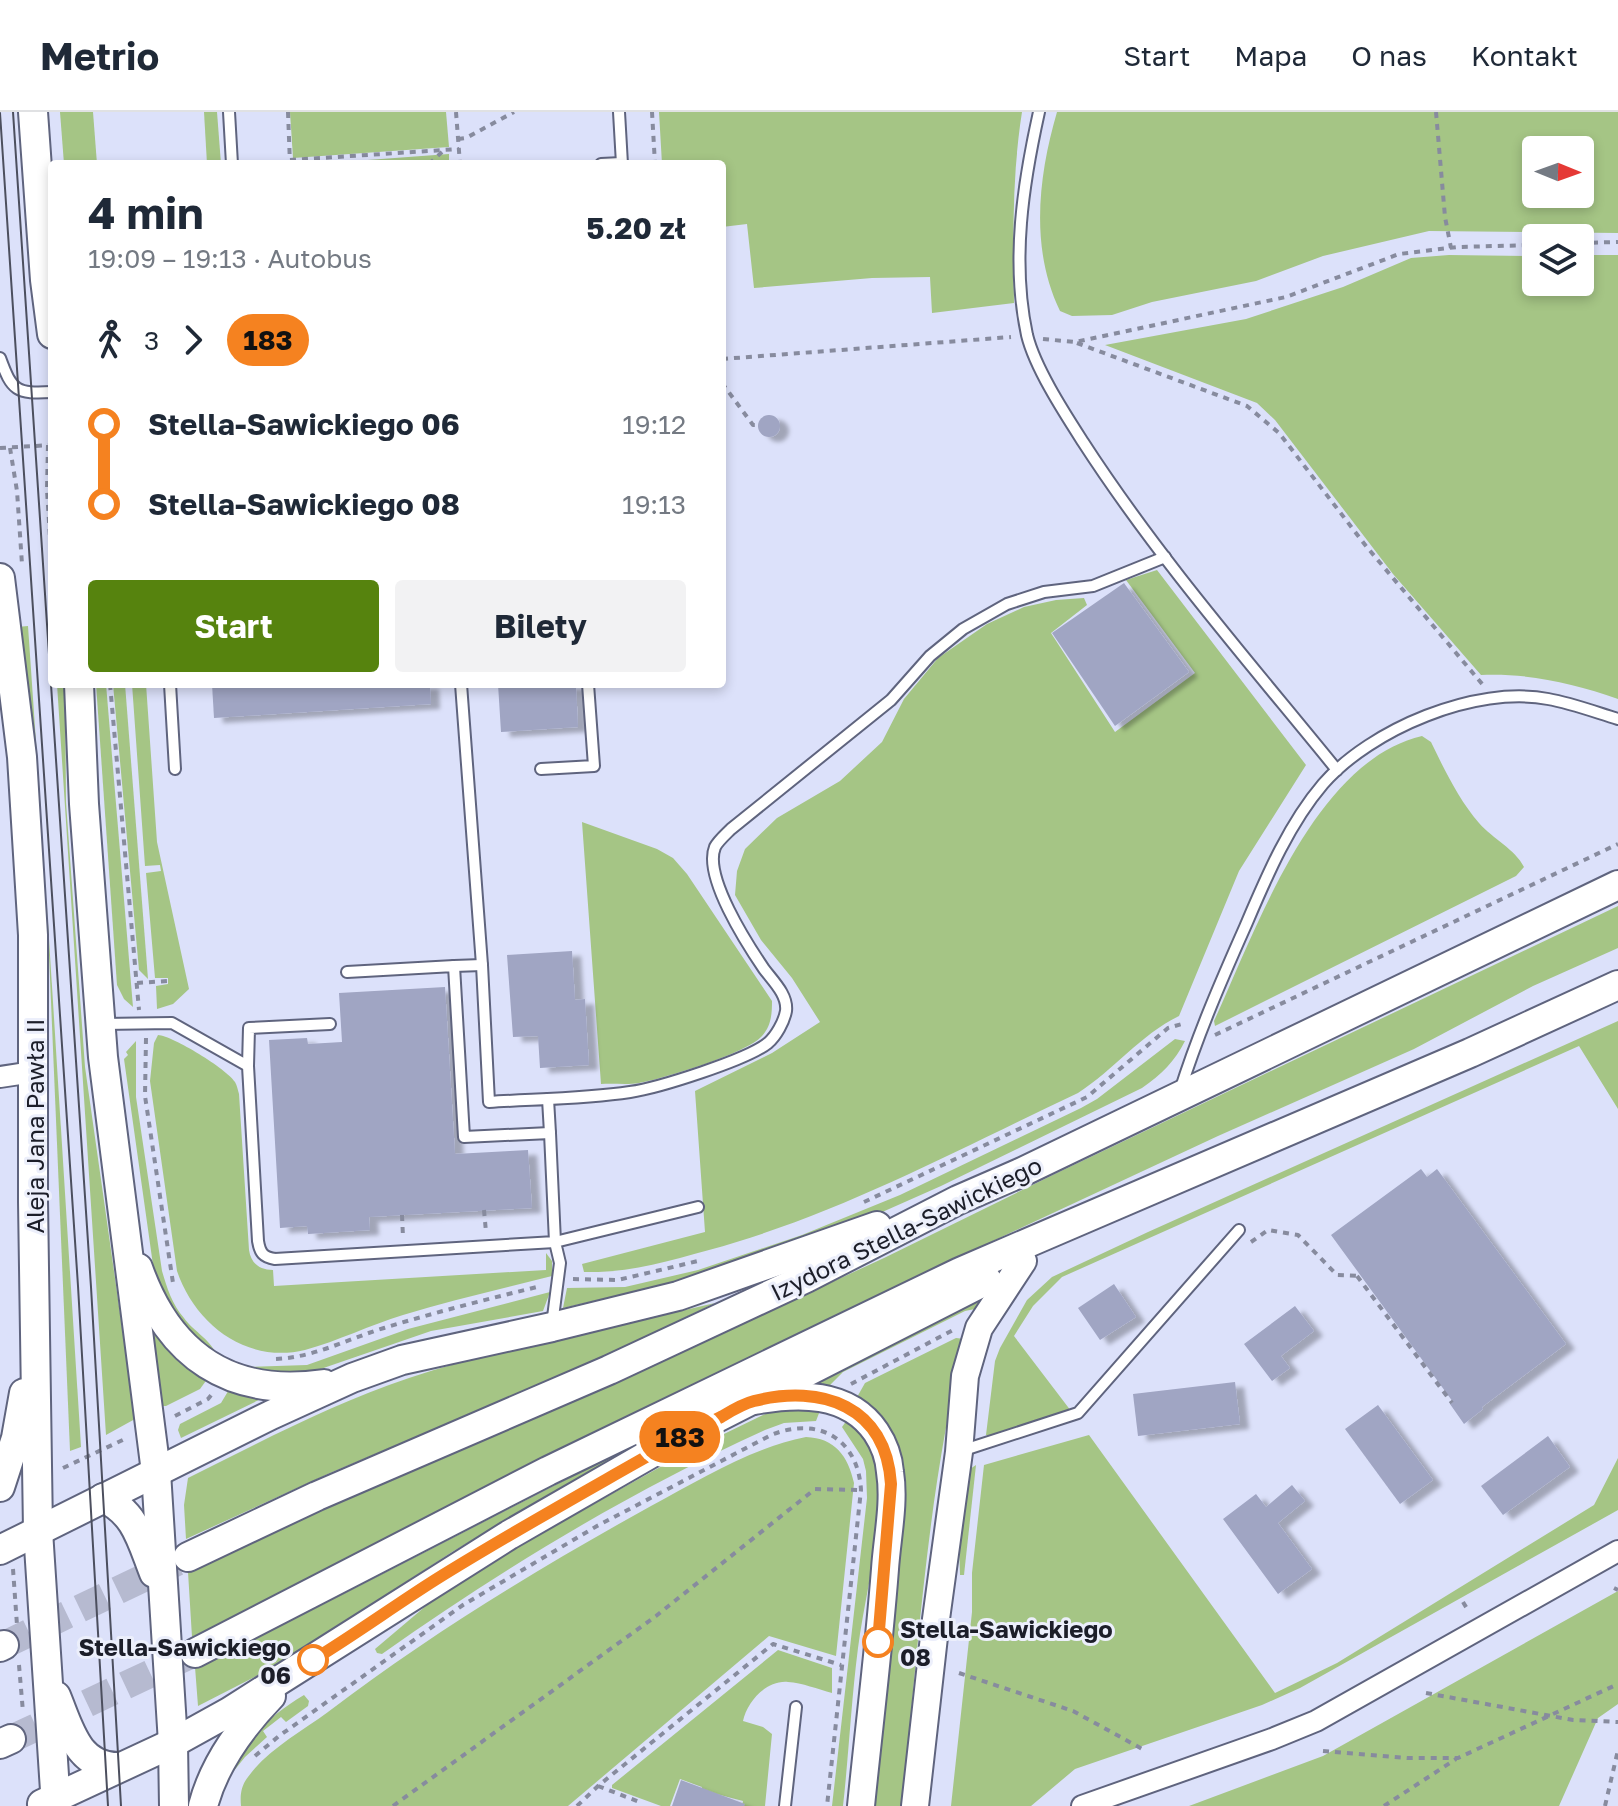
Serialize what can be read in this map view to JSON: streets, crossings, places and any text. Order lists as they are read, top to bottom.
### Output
{
  "streets": {
    "main road": ["Aleja Jana Pawła II", "Izydora Stella-Sawickiego"]
  },
  "places": ["Stella-Sawickiego 08", "Stella-Sawickiego 06"],
  "lines": ["bus line 183"],
  "north": "right",
  "page": {
    "header": "Metrio",
    "nav": [
      "Start",
      "Mapa",
      "O nas",
      "Kontakt"
    ],
    "on_map": "183",
    "heading": ["4 min", "19:09 – 19:13 · Autobus", "5.20 zł"],
    "legs": ["3", "183"],
    "list": [
      {
        "name": "Stella-Sawickiego 06",
        "value": "19:12"
      },
      {
        "name": "Stella-Sawickiego 08",
        "value": "19:13"
      }
    ],
    "buttons": ["Start", "Bilety"]
  }
}
